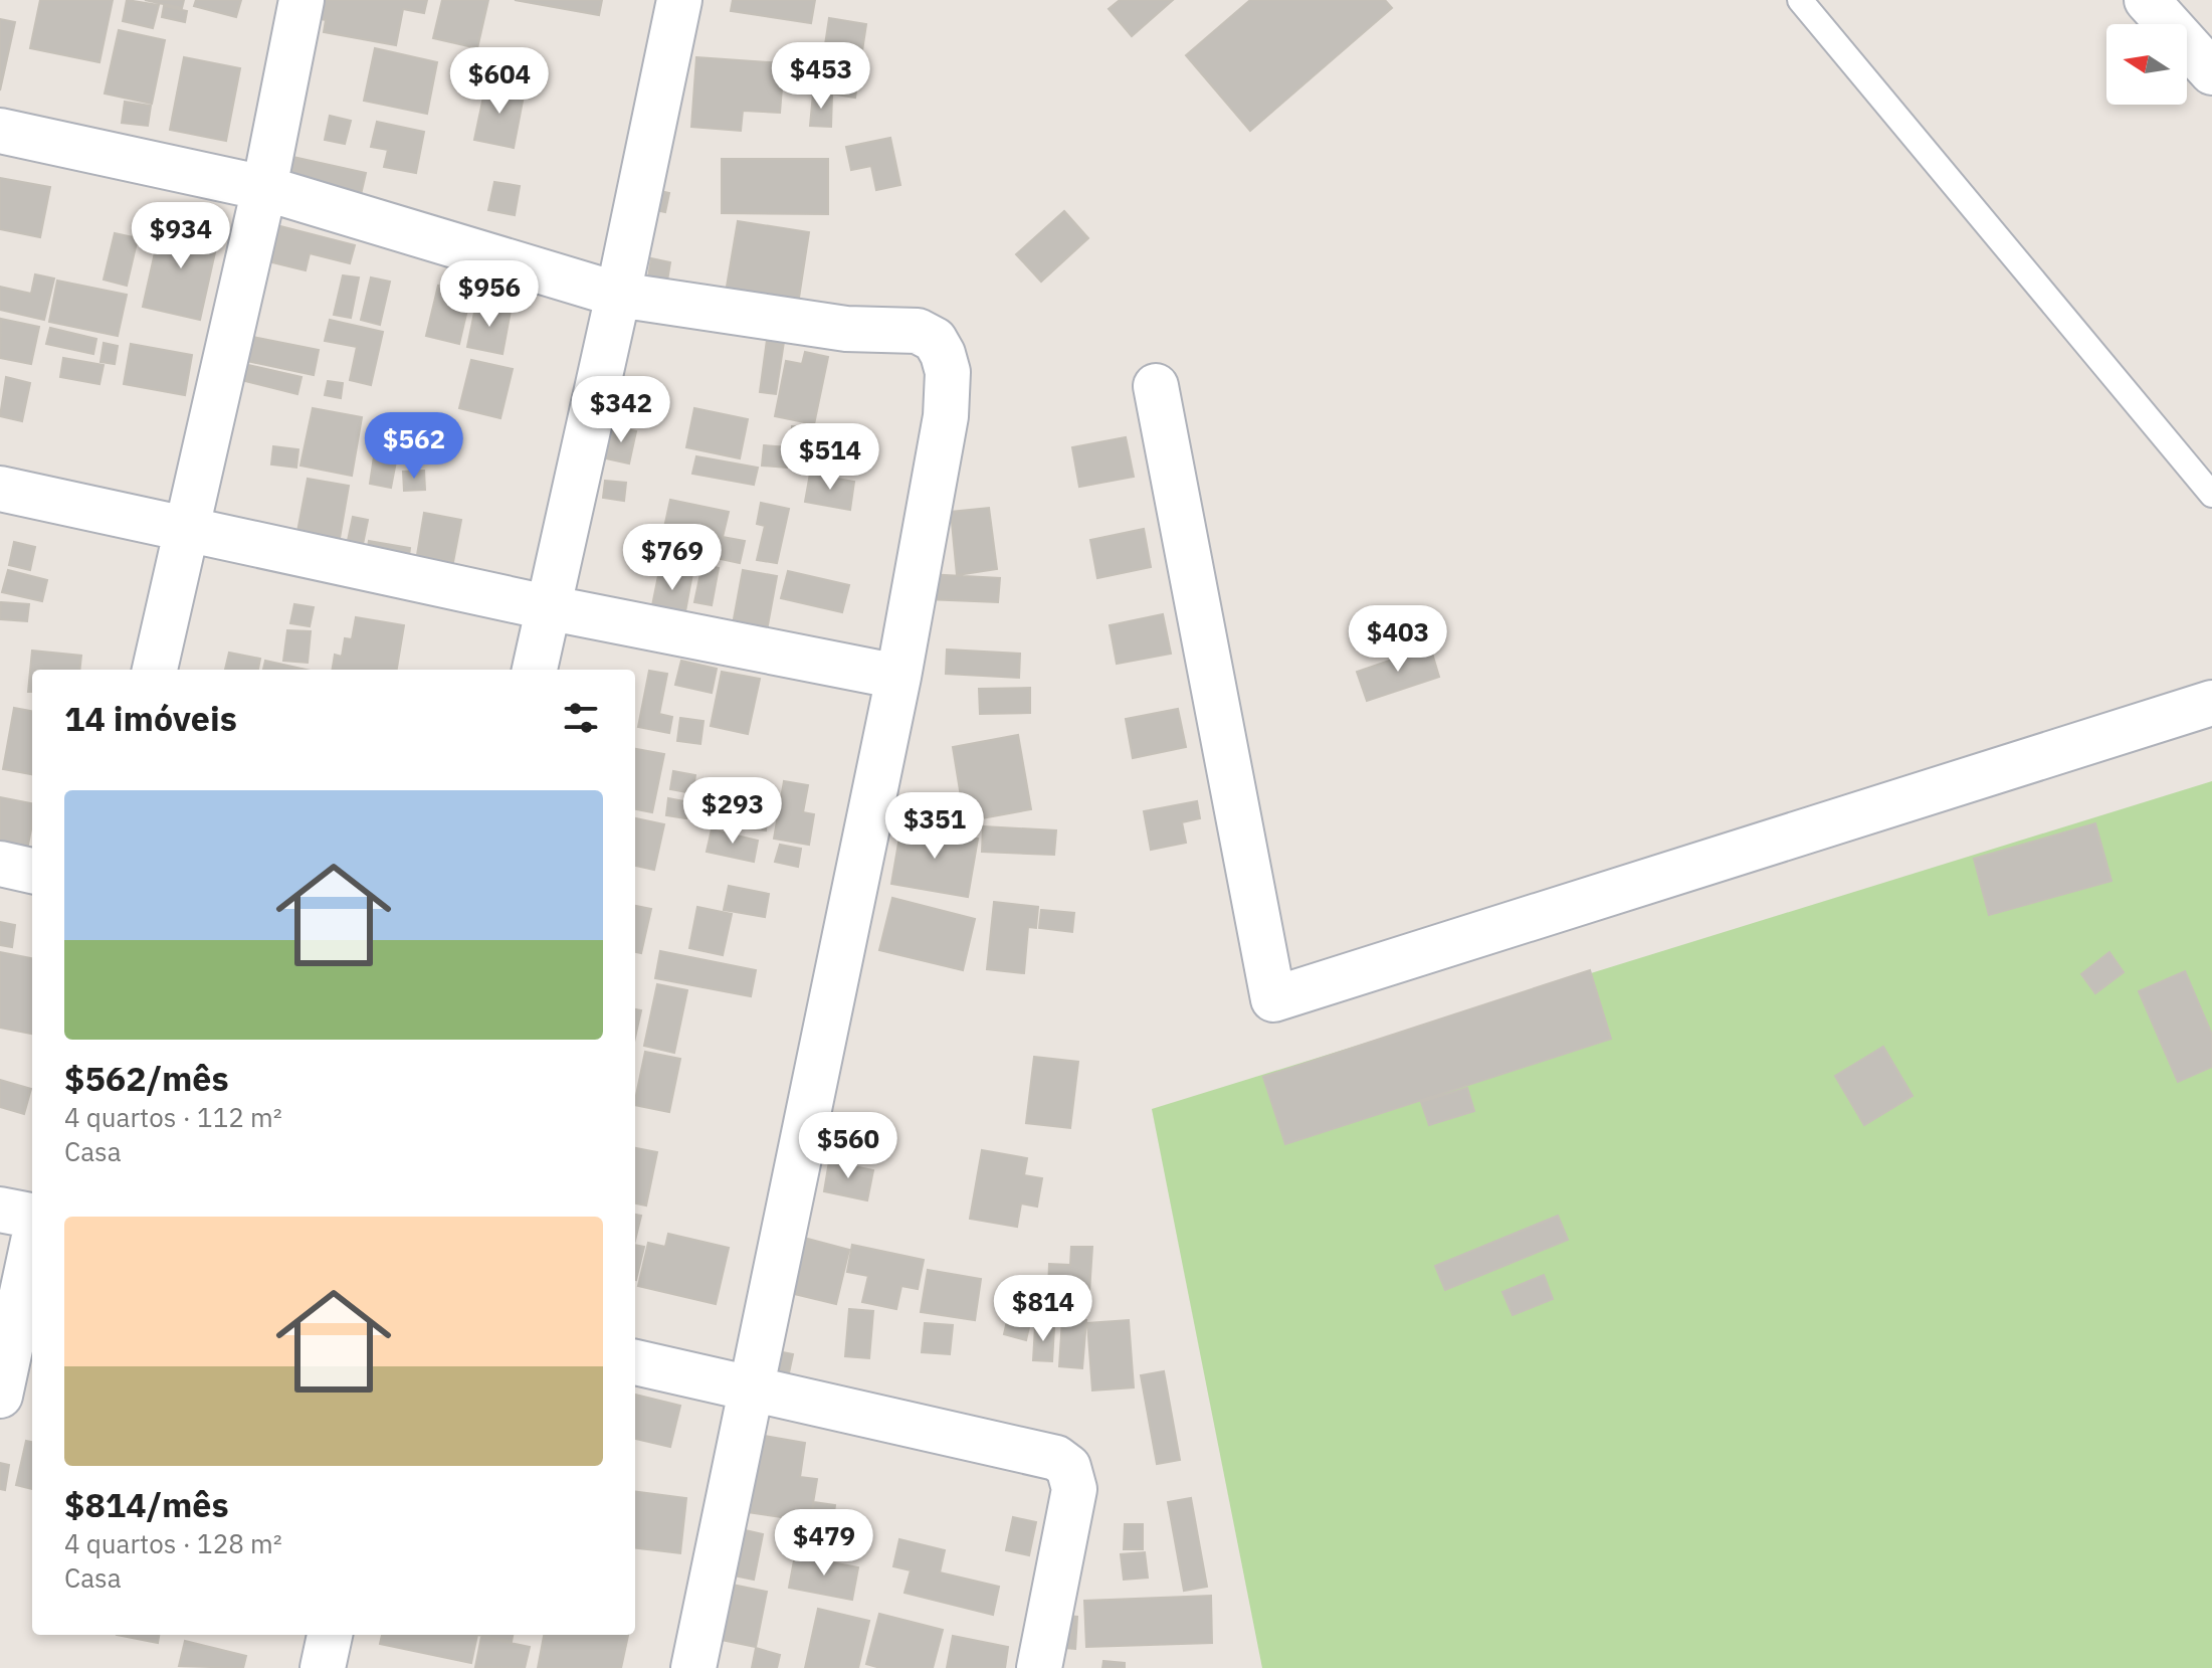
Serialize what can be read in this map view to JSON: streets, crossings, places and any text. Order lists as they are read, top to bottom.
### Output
{
  "north": "left",
  "page": {
    "price": [
      "$453",
      "$604",
      "$934",
      "$956",
      "$342",
      "$562",
      "$514",
      "$769",
      "$403",
      "$293",
      "$351",
      "$560",
      "$814",
      "$479"
    ],
    "heading": "14 imóveis",
    "list": [
      {
        "name": "$562/mês",
        "note": "4 quartos · 112 m² · Casa"
      },
      {
        "name": "$814/mês",
        "note": "4 quartos · 128 m² · Casa"
      }
    ]
  }
}
